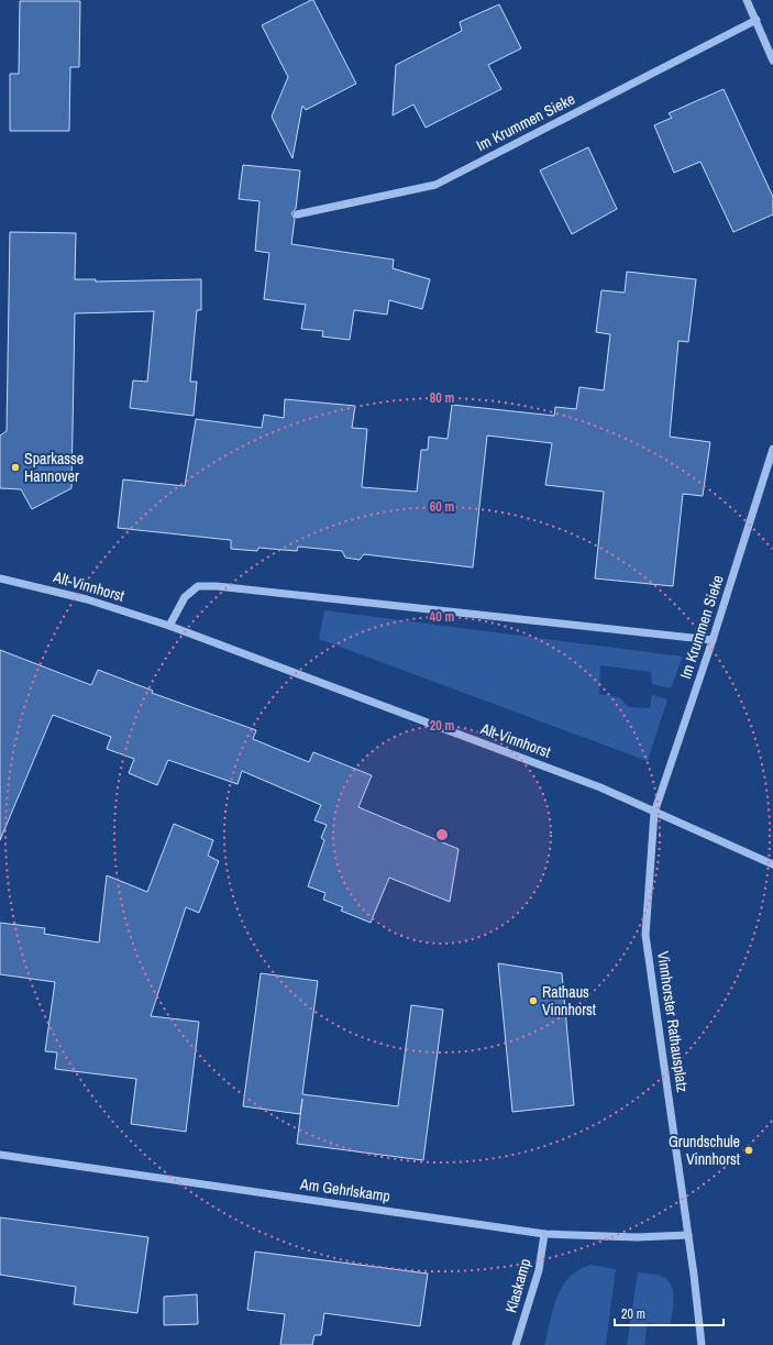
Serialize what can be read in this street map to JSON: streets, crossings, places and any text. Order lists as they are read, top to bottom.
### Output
{
  "streets": {
    "street": [
      "Im Krummen Sieke",
      "Alt-Vinnhorst",
      "Vinnhorster Rathausplatz",
      "Am Gehrlskamp",
      "Klaskamp"
    ]
  },
  "crossings": [
    ["Im Krummen Sieke", "Alt-Vinnhorst"],
    ["Im Krummen Sieke", "Vinnhorster Rathausplatz"],
    ["Alt-Vinnhorst", "Vinnhorster Rathausplatz"],
    ["Vinnhorster Rathausplatz", "Am Gehrlskamp"],
    ["Am Gehrlskamp", "Klaskamp"]
  ],
  "places": ["Sparkasse Hannover", "Rathaus Vinnhorst", "Grundschule Vinnhorst"],
  "scale_bar": "20 m",
  "rings": [
    "80 m",
    "60 m",
    "40 m",
    "20 m"
  ]
}
